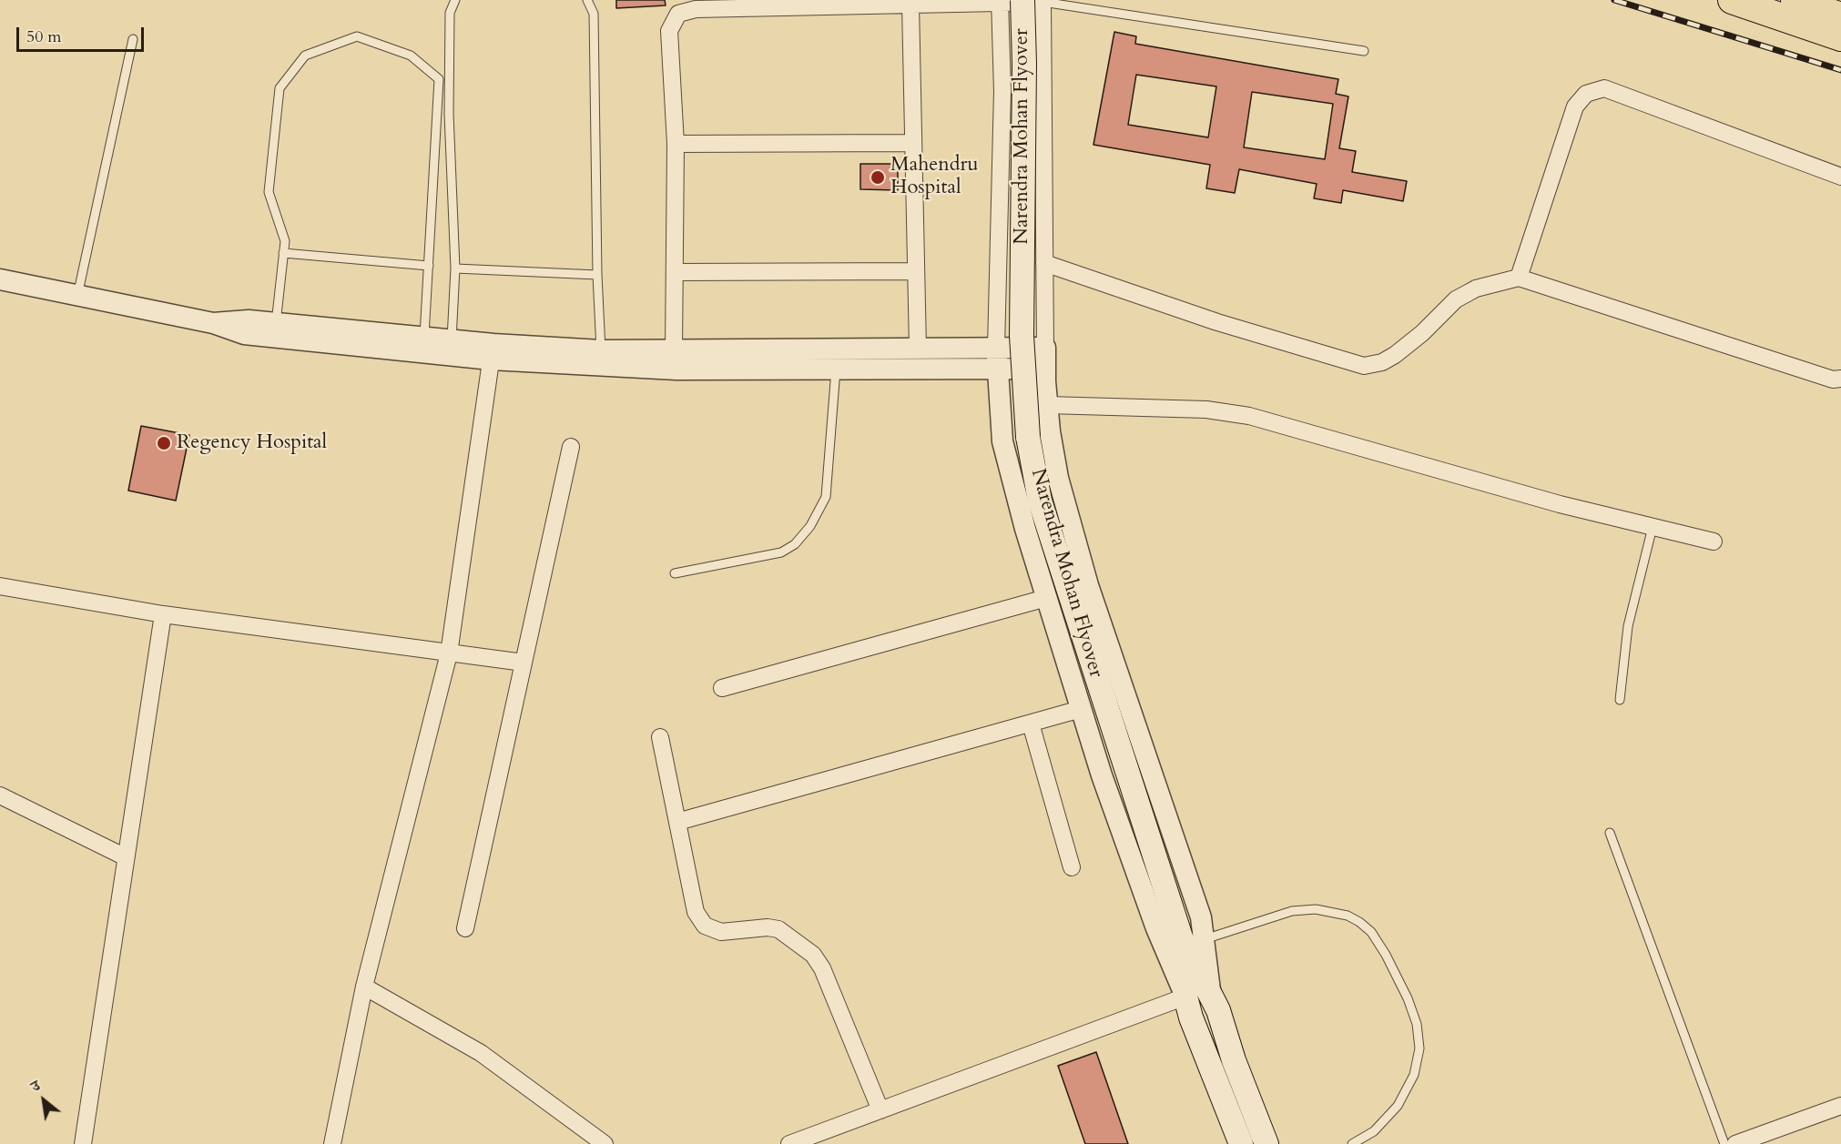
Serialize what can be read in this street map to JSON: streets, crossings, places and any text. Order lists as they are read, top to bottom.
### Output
{
  "streets": {
    "main road": ["Narendra Mohan Flyover"]
  },
  "places": ["Mahendru Hospital", "Regency Hospital"],
  "scale_bar": "50 m",
  "north": "top left"
}
